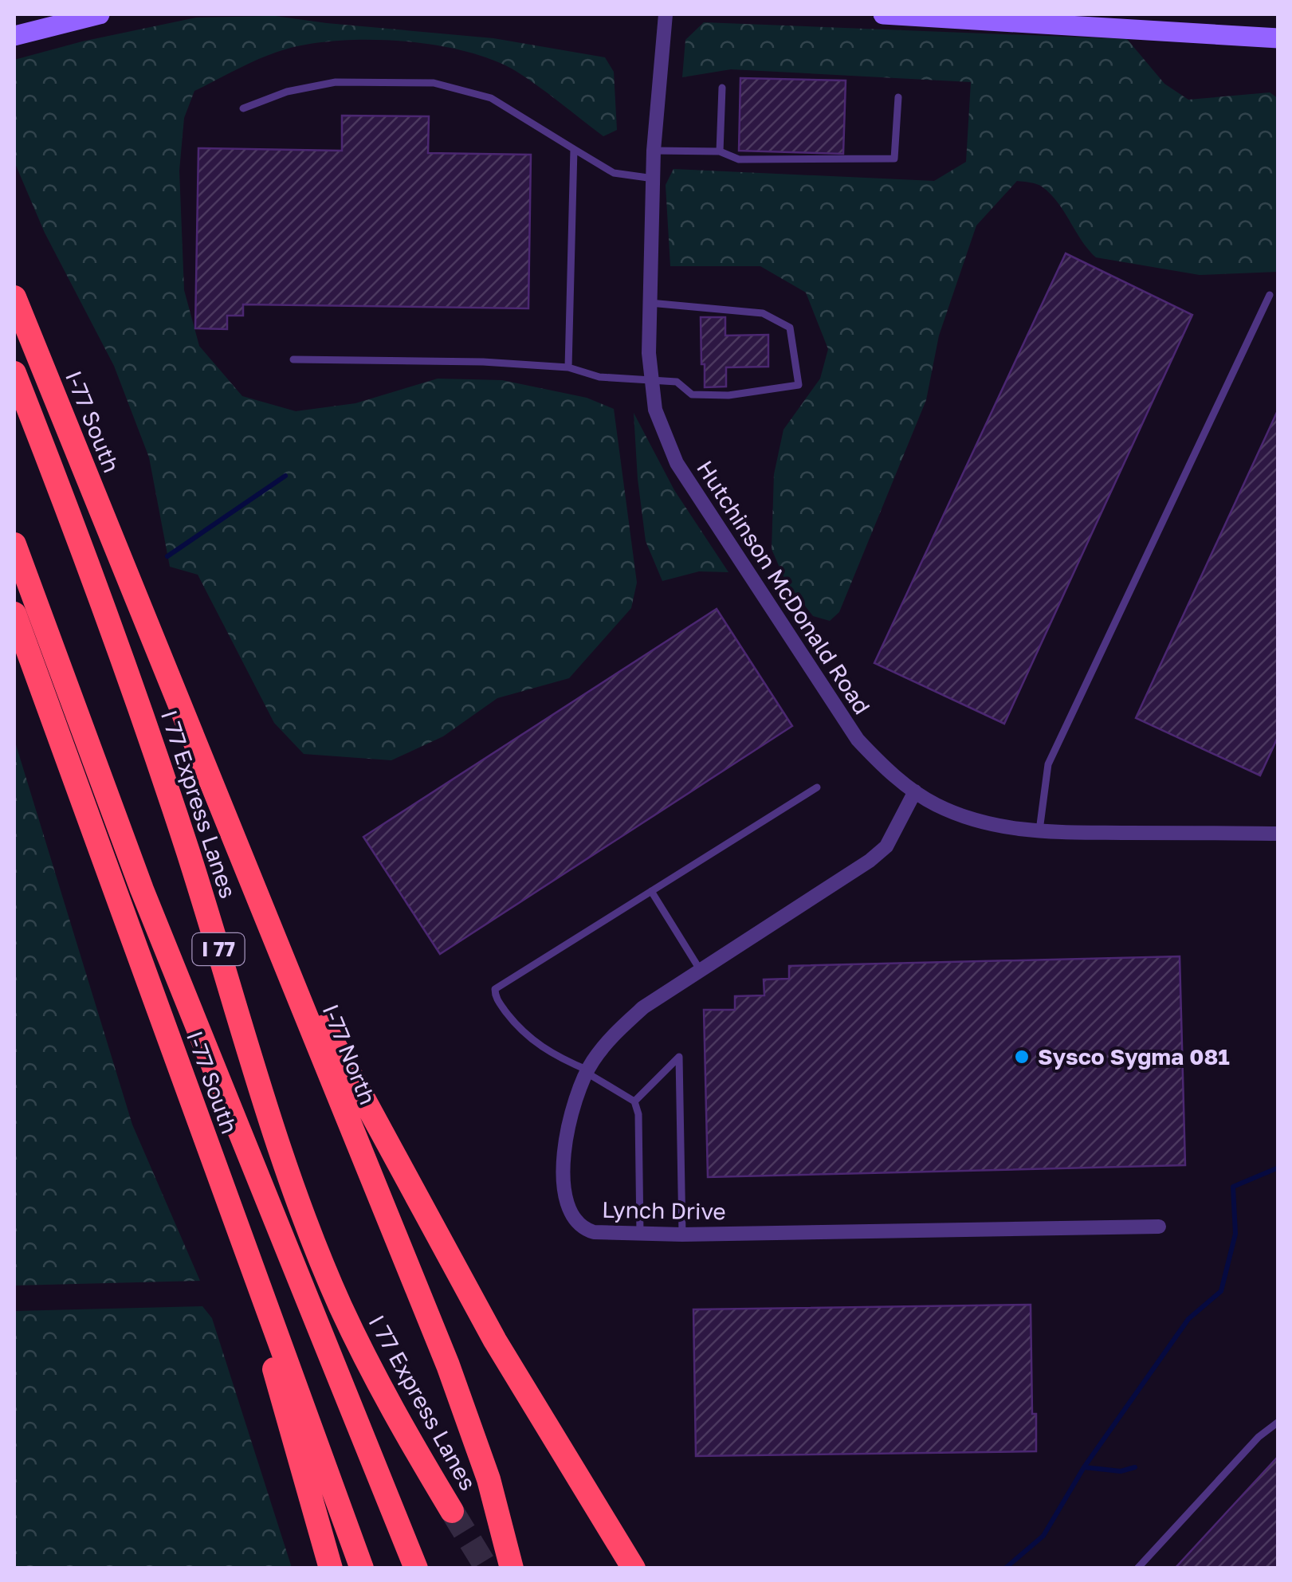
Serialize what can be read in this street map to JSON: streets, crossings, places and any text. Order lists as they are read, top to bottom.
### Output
{
  "streets": {
    "highway": [
      "I-77 South",
      "I 77 Express Lanes",
      "I 77",
      "I-77 North"
    ],
    "street": ["Hutchinson McDonald Road", "Lynch Drive"]
  },
  "crossings": [
    ["I-77 South", "I-77 North"],
    ["Hutchinson McDonald Road", "Lynch Drive"]
  ],
  "places": ["Sysco Sygma 081"]
}
